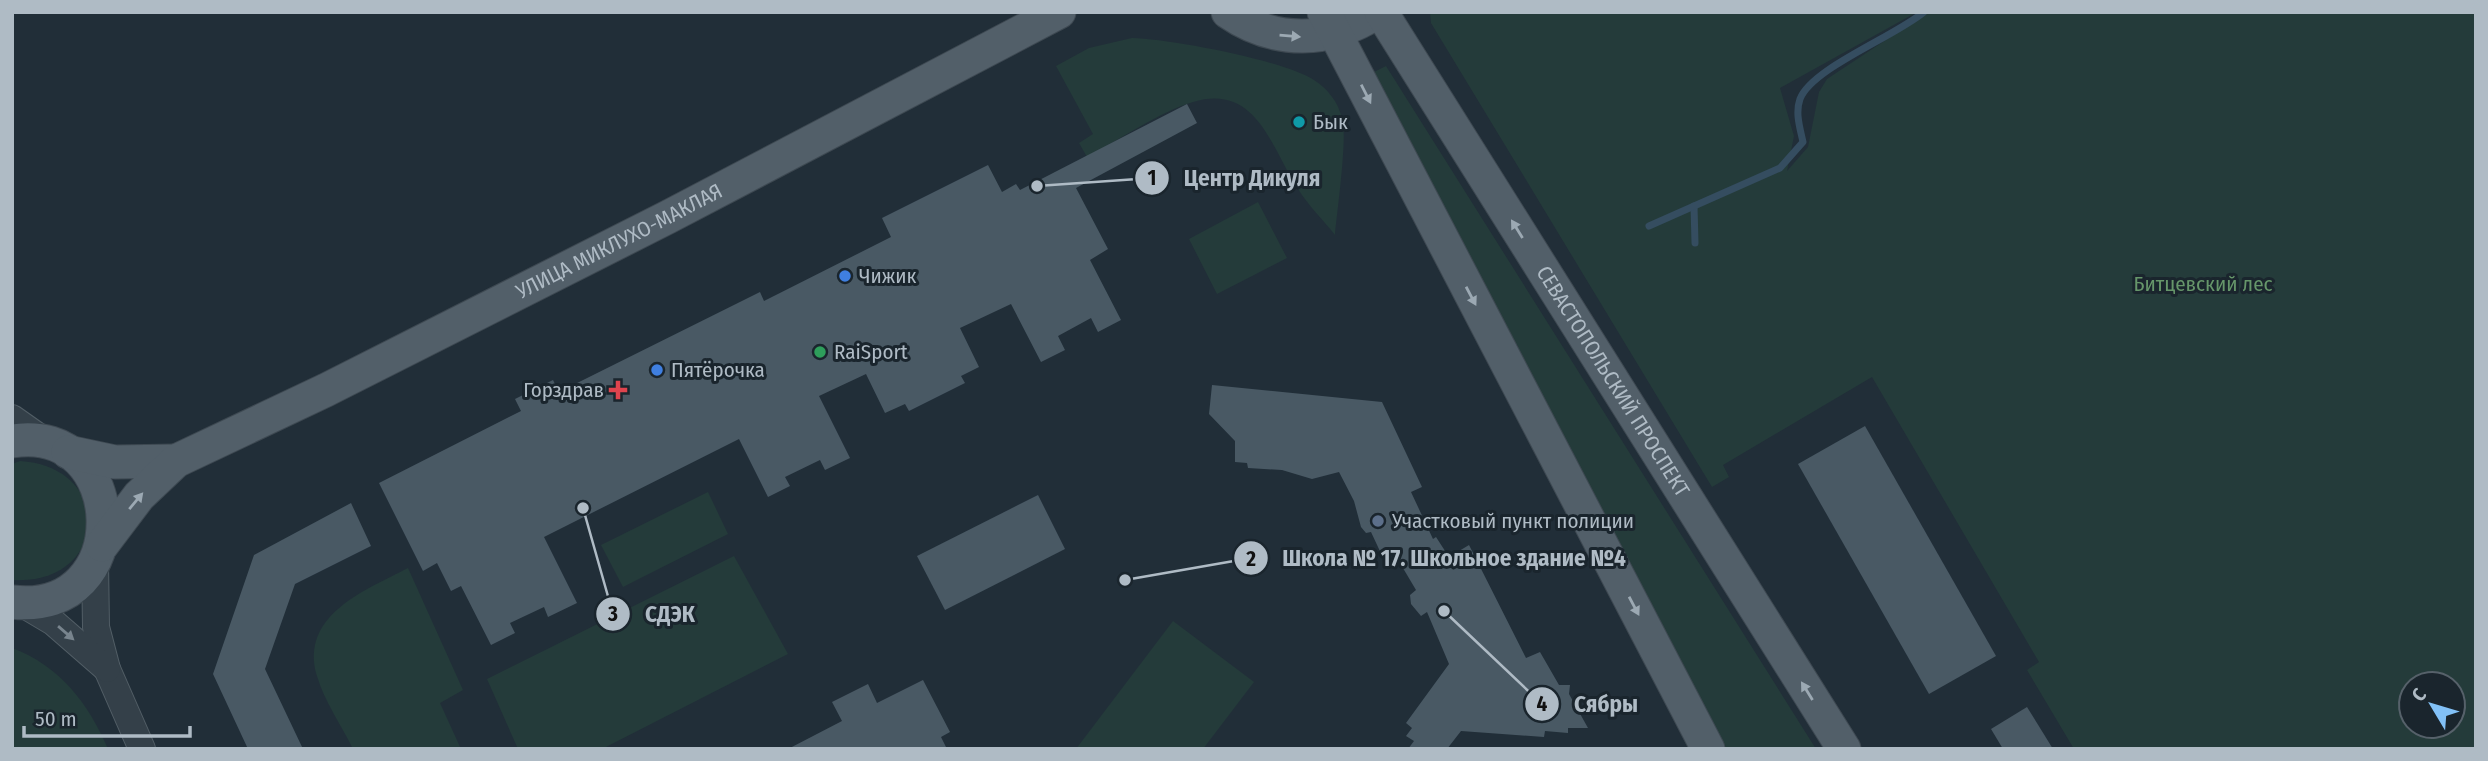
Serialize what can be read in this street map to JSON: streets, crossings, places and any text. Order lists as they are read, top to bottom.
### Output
{
  "streets": {
    "main road": ["УЛИЦА МИКЛУХО-МАКЛАЯ", "СЕВАСТОПОЛЬСКИЙ ПРОСПЕКТ"]
  },
  "parks": ["Битцевский лес"],
  "places": {
    "other": [
      "Бык",
      "Центр Дикуля",
      "Чижик",
      "RaiSport",
      "Пятёрочка",
      "СДЭК",
      "Участковый пункт полиции",
      "Школа № 17. Школьное здание №4",
      "Сябры"
    ],
    "health": ["Горздрав"]
  },
  "scale_bar": "50 m",
  "north": "top left"
}
